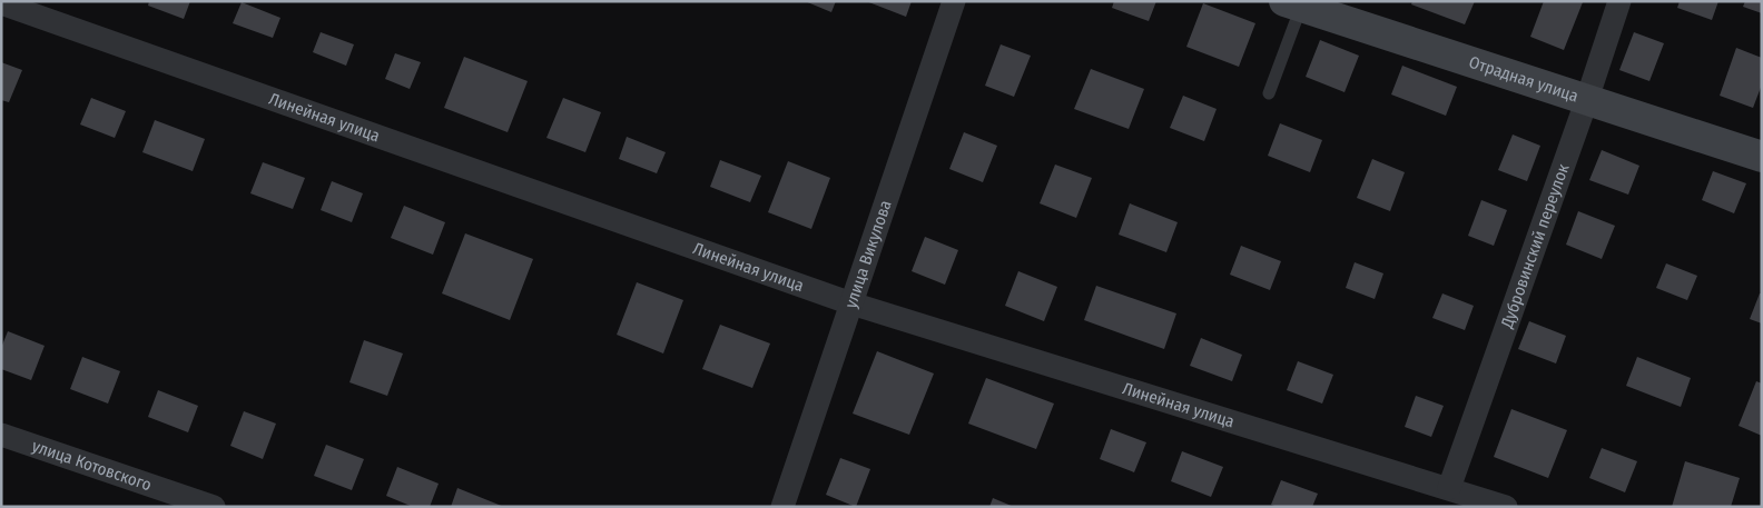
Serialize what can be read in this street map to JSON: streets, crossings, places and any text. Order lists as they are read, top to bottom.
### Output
{
  "streets": {
    "street": [
      "Отрадная улица",
      "Линейная улица",
      "Дубровинский переулок",
      "улица Викулова",
      "улица Котовского"
    ]
  },
  "crossings": [
    ["Отрадная улица", "Дубровинский переулок"],
    ["Линейная улица", "Дубровинский переулок"],
    ["Линейная улица", "улица Викулова"]
  ]
}
